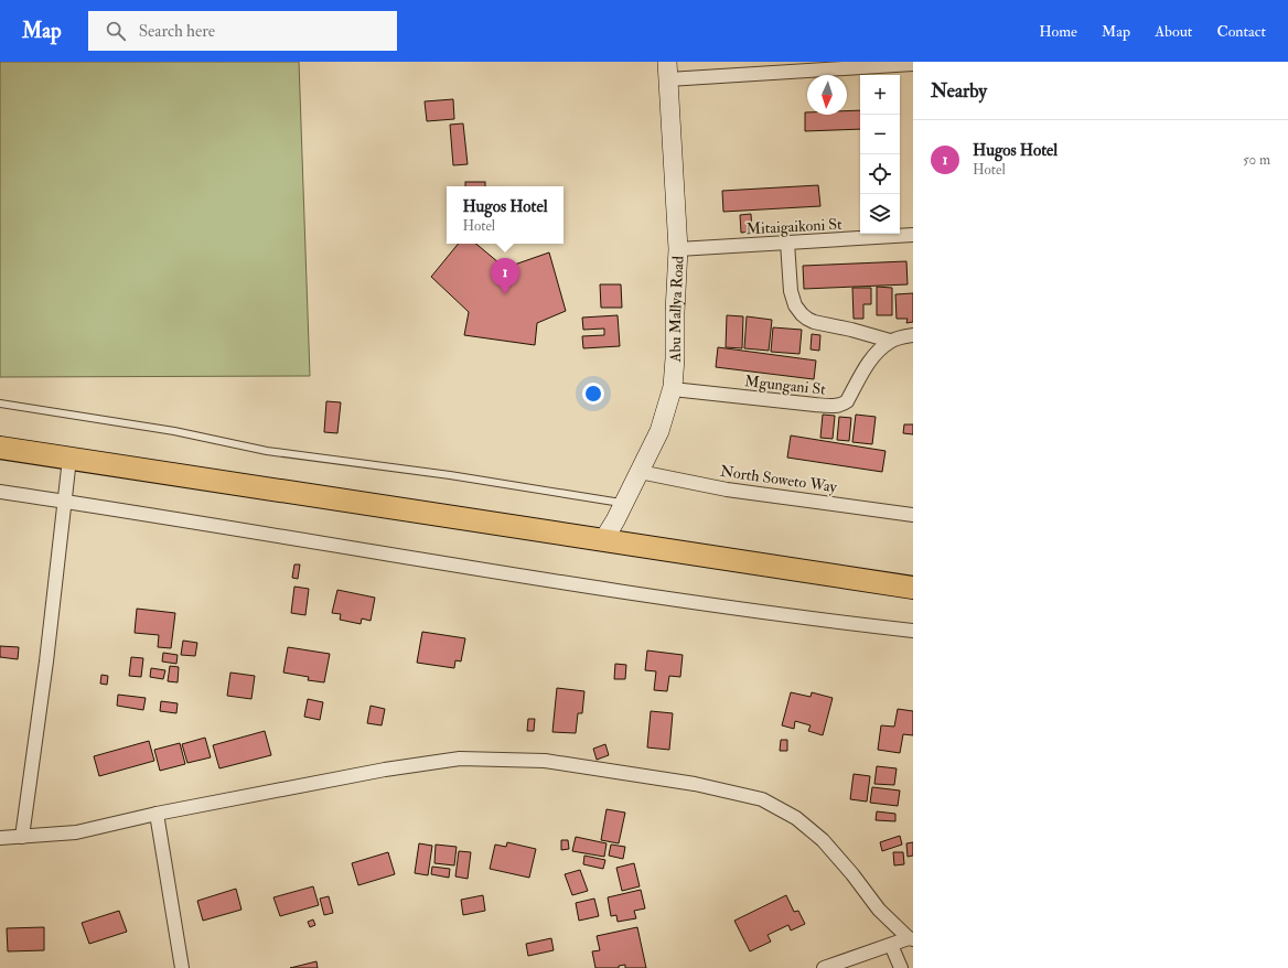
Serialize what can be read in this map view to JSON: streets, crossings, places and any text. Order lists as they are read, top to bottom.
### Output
{
  "streets": {
    "main road": ["Abu Mallya Road"],
    "street": ["Mitaigaikoni St", "Mgungani St", "North Soweto Way"]
  },
  "crossings": [
    ["Mitaigaikoni St", "Abu Mallya Road"],
    ["Abu Mallya Road", "Mgungani St"],
    ["Abu Mallya Road", "North Soweto Way"]
  ],
  "north": "bottom",
  "page": {
    "header": "Map",
    "search": "Search here",
    "nav": [
      "Home",
      "Map",
      "About",
      "Contact"
    ],
    "heading": "Nearby",
    "map_buttons": ["+", "−"],
    "list": [
      {
        "mark": "1",
        "name": "Hugos Hotel",
        "note": "Hotel",
        "value": "50 m"
      }
    ],
    "popup": ["Hugos Hotel", "Hotel"],
    "pins": "1"
  }
}
